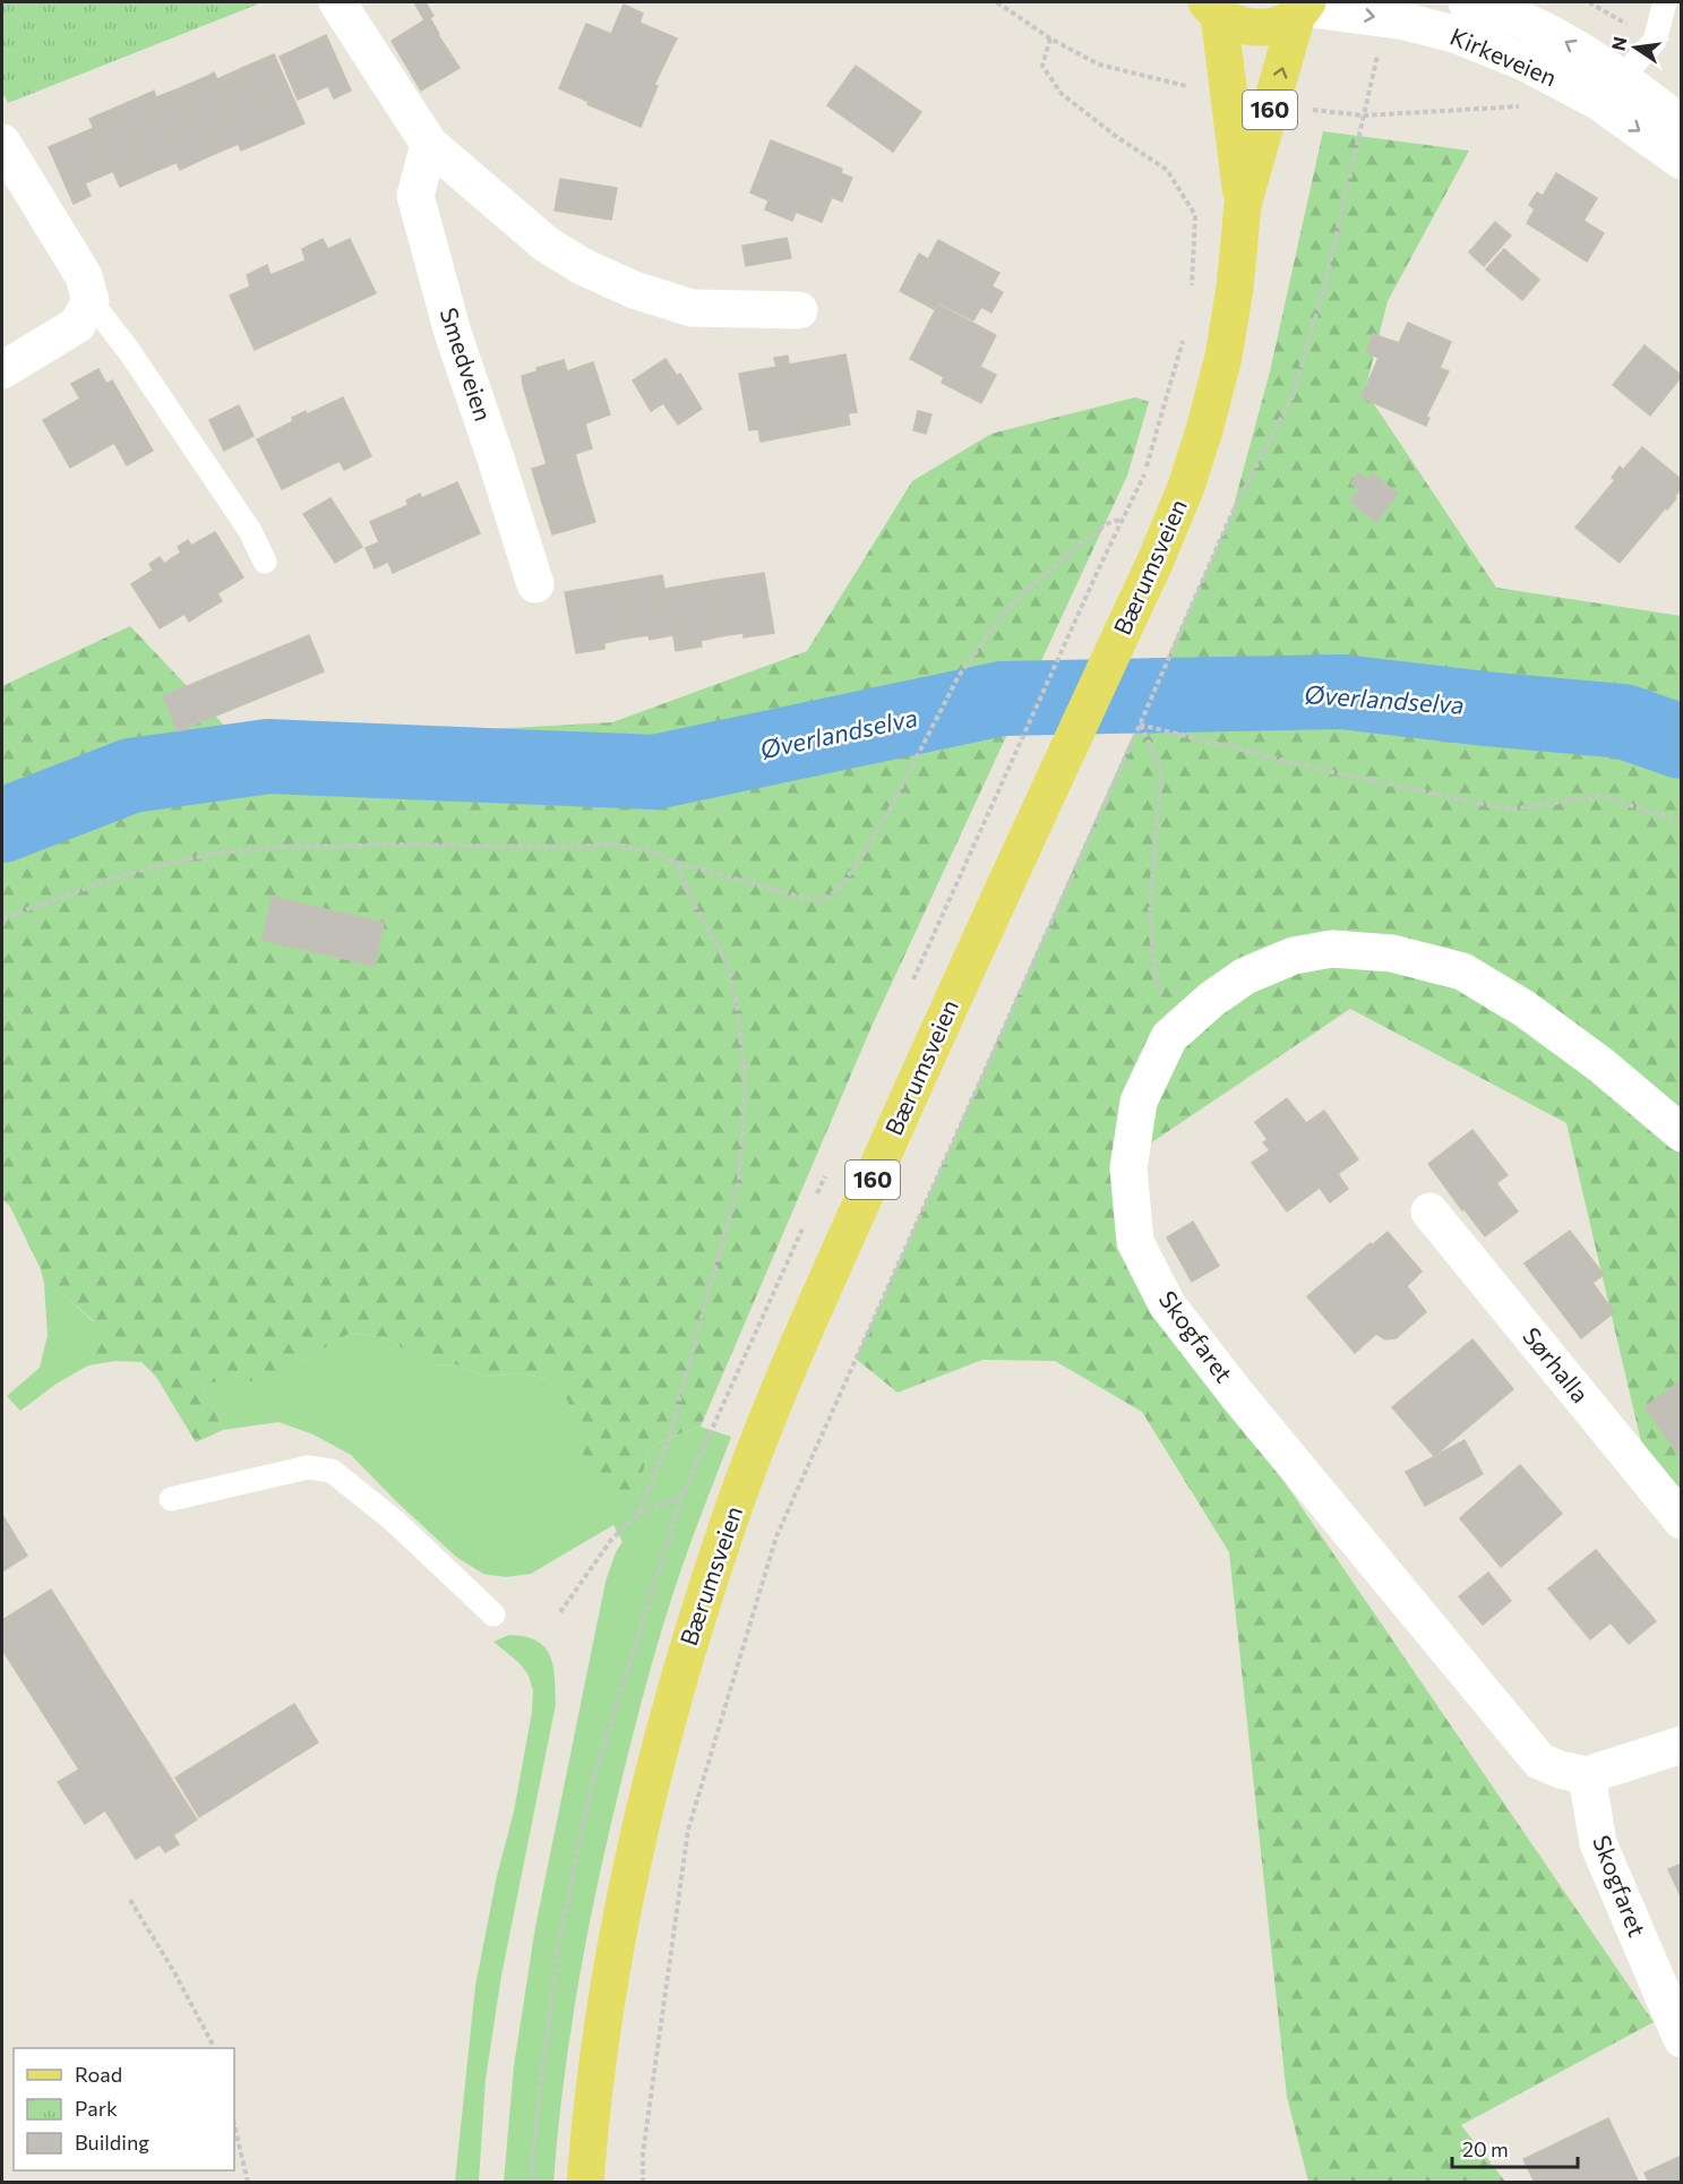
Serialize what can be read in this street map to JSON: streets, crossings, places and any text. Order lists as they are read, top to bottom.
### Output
{
  "streets": {
    "main road": ["160", "Bærumsveien"],
    "street": [
      "Kirkeveien",
      "Smedveien",
      "Skogfaret",
      "Sørhalla"
    ]
  },
  "crossings": [
    ["Kirkeveien", "160"],
    ["Kirkeveien", "Bærumsveien"],
    ["160", "Bærumsveien"]
  ],
  "water": ["Øverlandselva"],
  "legend": ["Road", "Park", "Building"],
  "scale_bar": "20 m",
  "north": "left"
}
